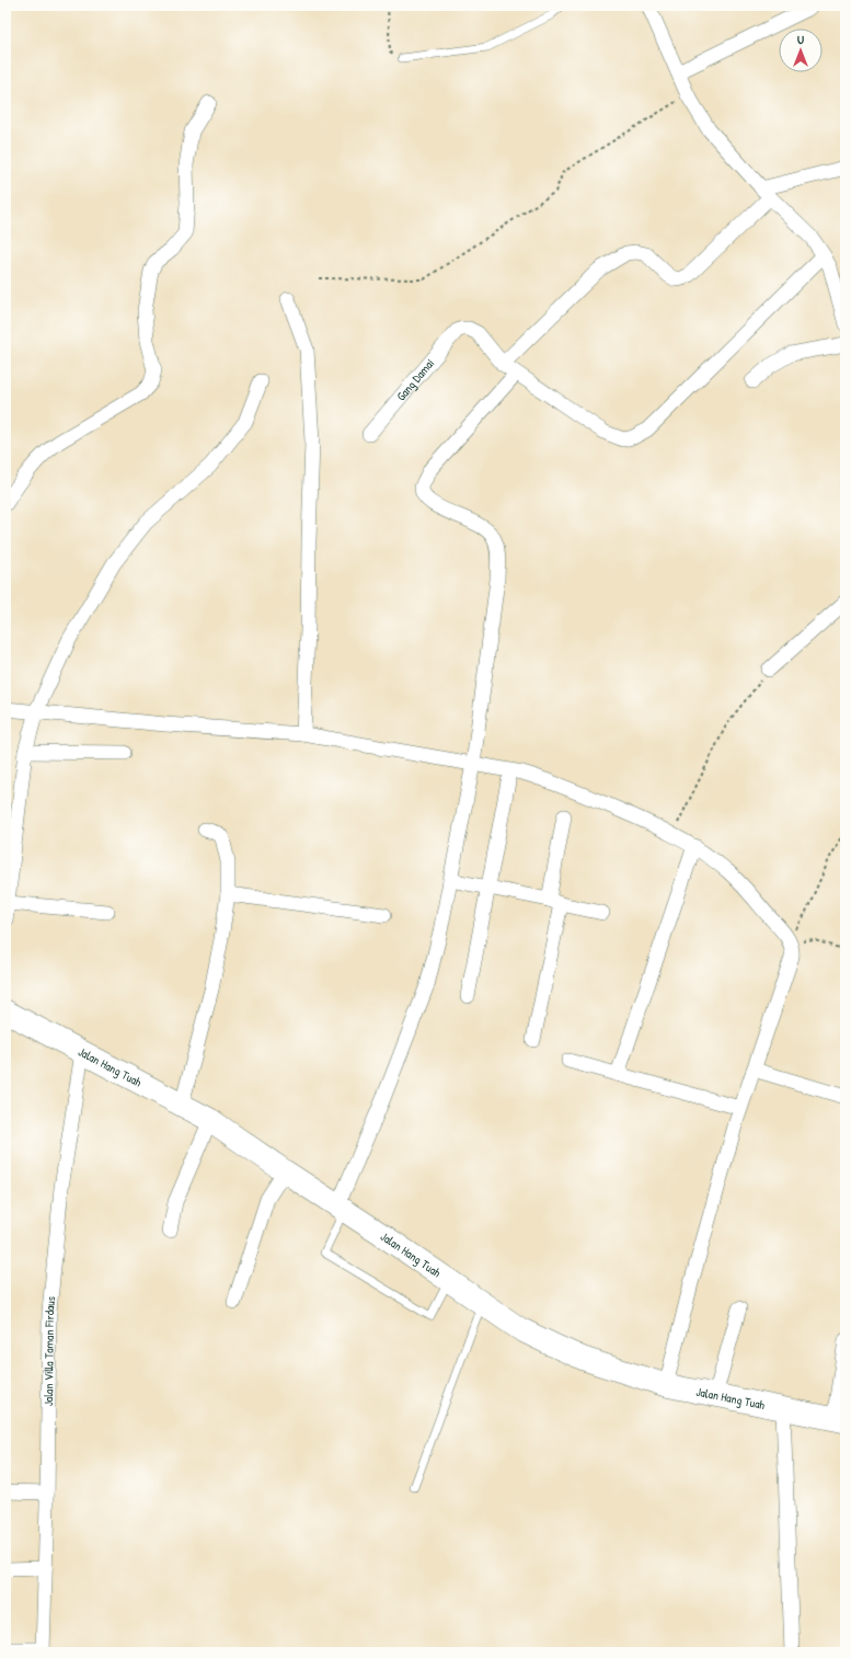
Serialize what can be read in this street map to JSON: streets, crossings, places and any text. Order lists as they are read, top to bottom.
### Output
{
  "streets": {
    "main road": ["Jalan Hang Tuah"],
    "street": ["Gang Damai", "Jalan Villa Taman Firdaus"]
  },
  "crossings": [
    ["Jalan Hang Tuah", "Jalan Villa Taman Firdaus"]
  ],
  "north": "top"
}
